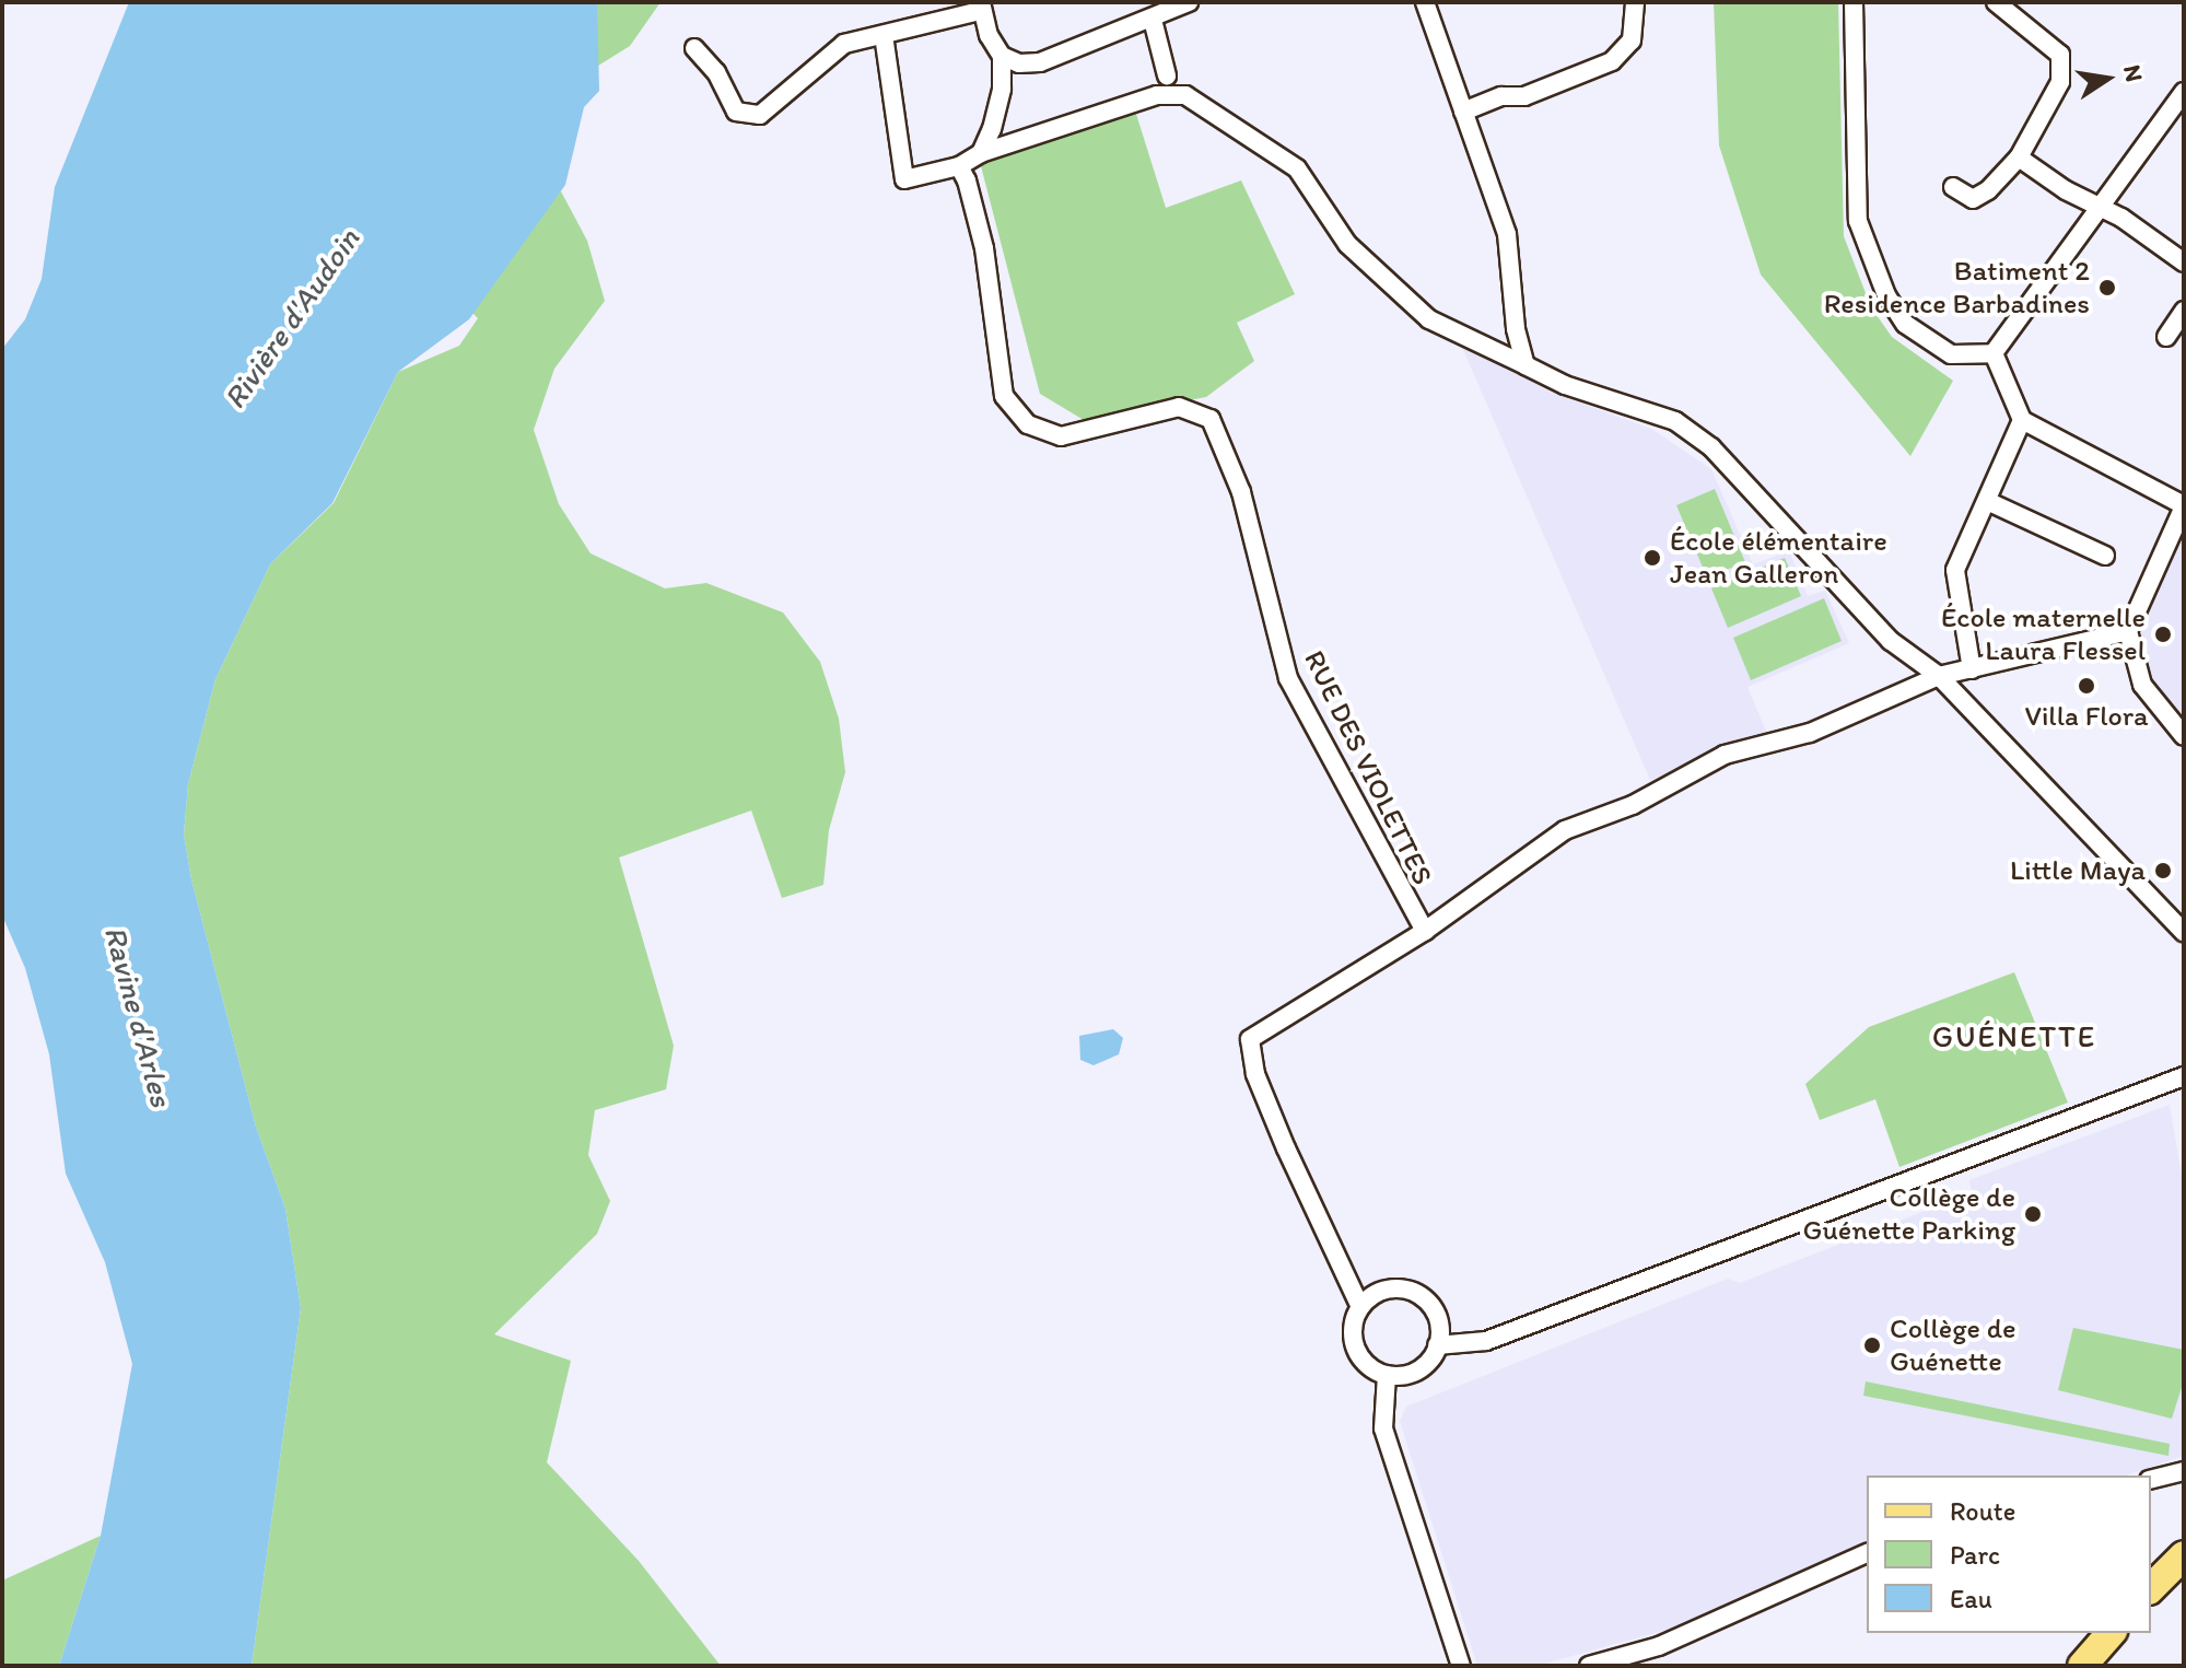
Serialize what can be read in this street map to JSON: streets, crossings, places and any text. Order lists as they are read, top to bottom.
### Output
{
  "streets": {
    "street": ["RUE DES VIOLETTES"]
  },
  "districts": ["GUÉNETTE"],
  "water": ["Rivière d'Audoin", "Ravine d'Arles"],
  "places": [
    "Batiment 2 Residence Barbadines",
    "École élémentaire Jean Galleron",
    "École maternelle Laura Flessel",
    "Villa Flora",
    "Little Maya",
    "Collège de Guénette Parking",
    "Collège de Guénette"
  ],
  "legend": ["Route", "Parc", "Eau"],
  "north": "right"
}
